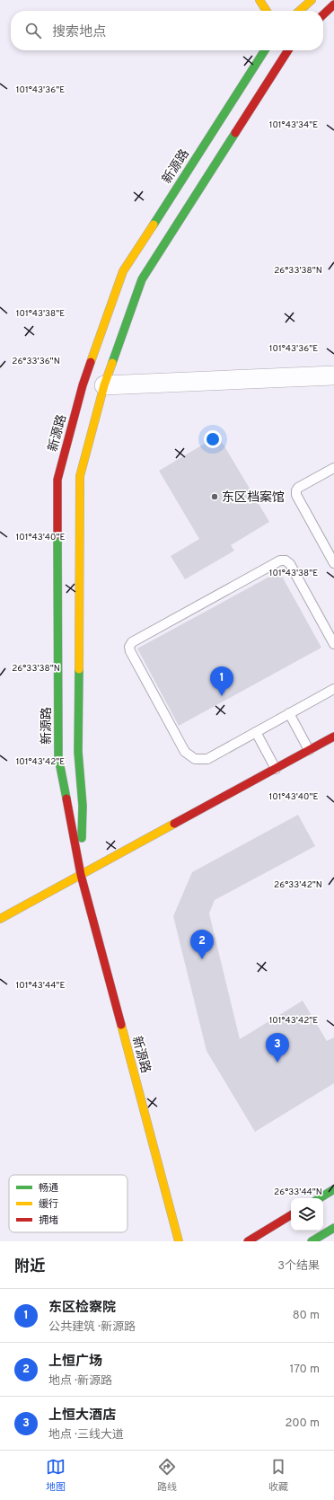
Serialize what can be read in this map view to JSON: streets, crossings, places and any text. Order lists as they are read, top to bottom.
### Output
{
  "streets": {
    "street": ["新源路"]
  },
  "places": ["东区档案馆"],
  "legend": ["畅通", "缓行", "拥堵"],
  "page": {
    "search": "搜索地点",
    "pins": ["1", "2", "3"],
    "heading": ["附近", "3个结果"],
    "list": [
      {
        "mark": "1",
        "name": "东区检察院",
        "note": "公共建筑 · 新源路",
        "value": "80 m"
      },
      {
        "mark": "2",
        "name": "上恒广场",
        "note": "地点 · 新源路",
        "value": "170 m"
      },
      {
        "mark": "3",
        "name": "上恒大酒店",
        "note": "地点 · 三线大道",
        "value": "200 m"
      }
    ],
    "nav": ["地图", "路线", "收藏"]
  },
  "coordinates": [
    "101°43'36\"E",
    "101°43'34\"E",
    "26°33'38\"N",
    "101°43'38\"E",
    "26°33'36\"N",
    "101°43'40\"E",
    "101°43'42\"E",
    "26°33'42\"N",
    "101°43'44\"E",
    "26°33'44\"N"
  ]
}
